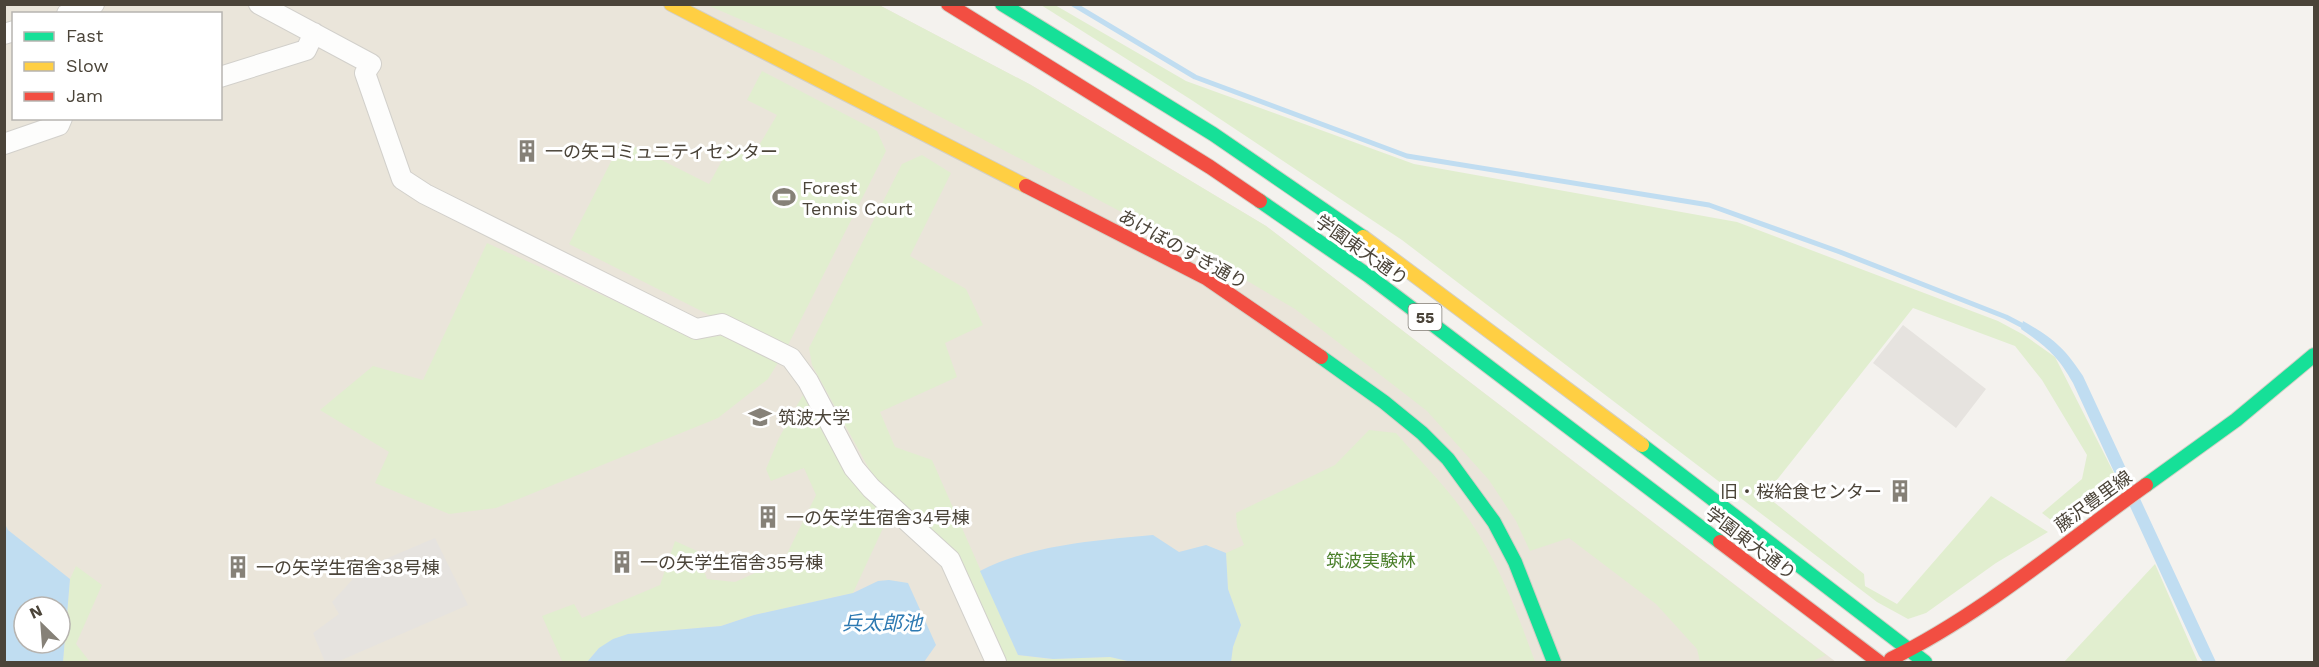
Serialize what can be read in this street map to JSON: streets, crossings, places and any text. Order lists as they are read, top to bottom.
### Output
{
  "streets": {
    "main road": [
      "あけぼのすぎ通り",
      "学園東大通り",
      "55",
      "藤沢豊里線"
    ]
  },
  "crossings": [
    ["学園東大通り", "藤沢豊里線"]
  ],
  "water": ["兵太郎池"],
  "parks": ["筑波実験林"],
  "places": {
    "building": [
      "一の矢コミュニティセンター",
      "旧・桜給食センター",
      "一の矢学生宿舎34号棟",
      "一の矢学生宿舎35号棟",
      "一の矢学生宿舎38号棟"
    ],
    "sports": ["Forest Tennis Court"],
    "school or university": ["筑波大学"]
  },
  "legend": ["Fast", "Slow", "Jam"],
  "north": "top left"
}
